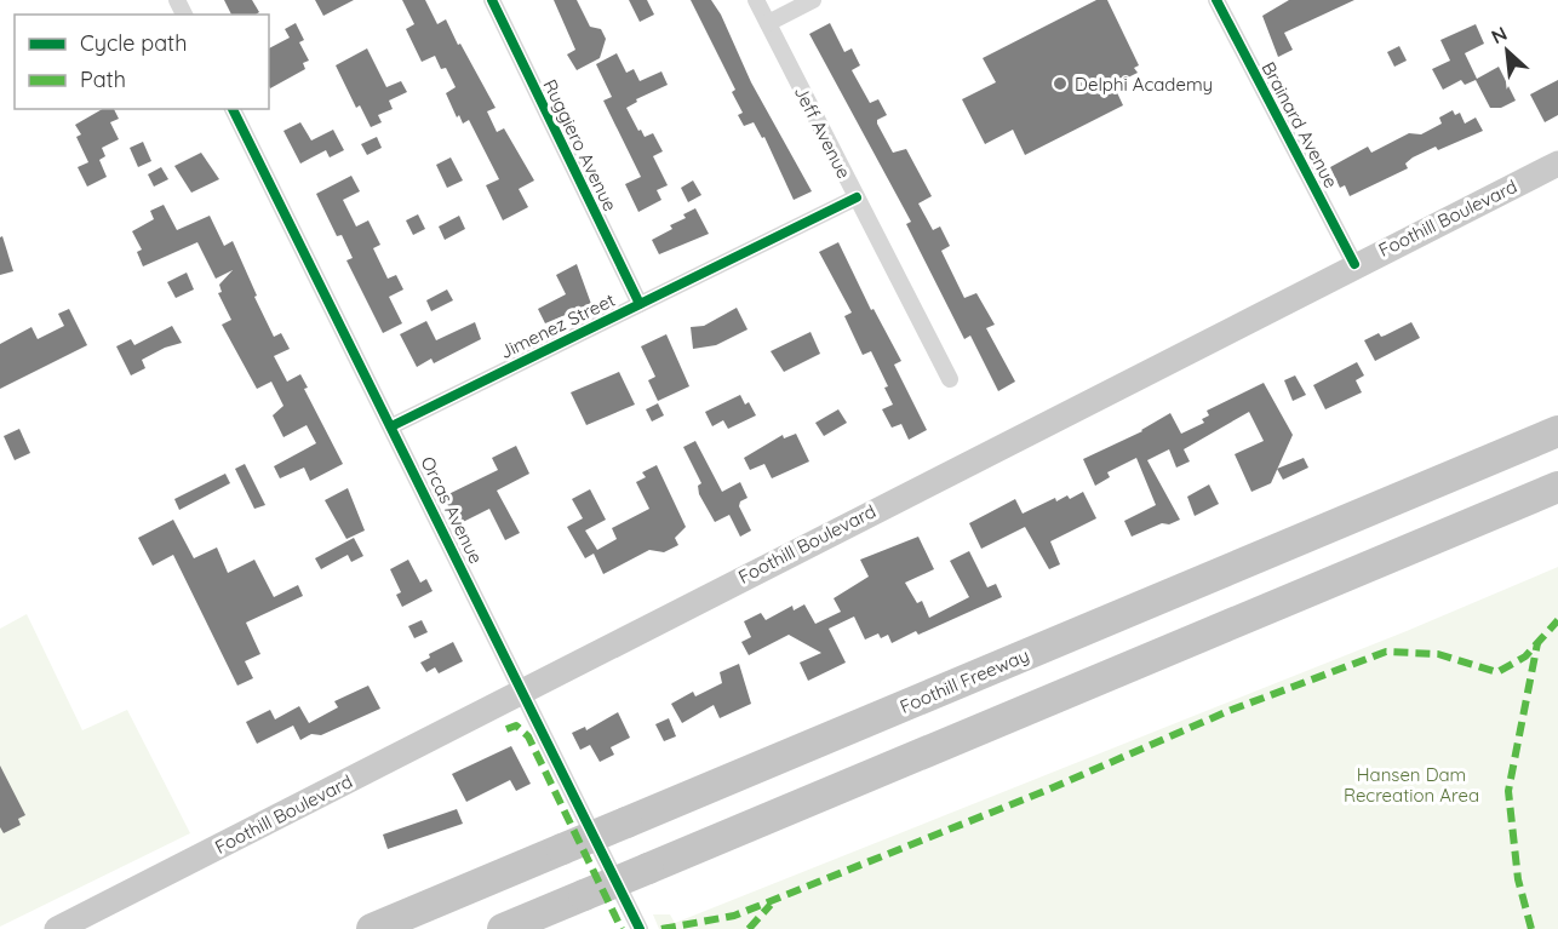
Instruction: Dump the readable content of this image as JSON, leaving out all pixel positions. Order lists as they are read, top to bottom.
{
  "streets": {
    "highway": ["Foothill Freeway"],
    "main road": ["Foothill Boulevard"],
    "street": [
      "Brainard Avenue",
      "Jeff Avenue",
      "Ruggiero Avenue",
      "Jimenez Street",
      "Orcas Avenue"
    ]
  },
  "crossings": [
    ["Brainard Avenue", "Foothill Boulevard"],
    ["Jeff Avenue", "Jimenez Street"],
    ["Ruggiero Avenue", "Jimenez Street"],
    ["Foothill Boulevard", "Orcas Avenue"],
    ["Jimenez Street", "Orcas Avenue"]
  ],
  "parks": ["Hansen Dam Recreation Area"],
  "places": ["Delphi Academy"],
  "legend": ["Cycle path", "Path"],
  "north": "top left"
}
